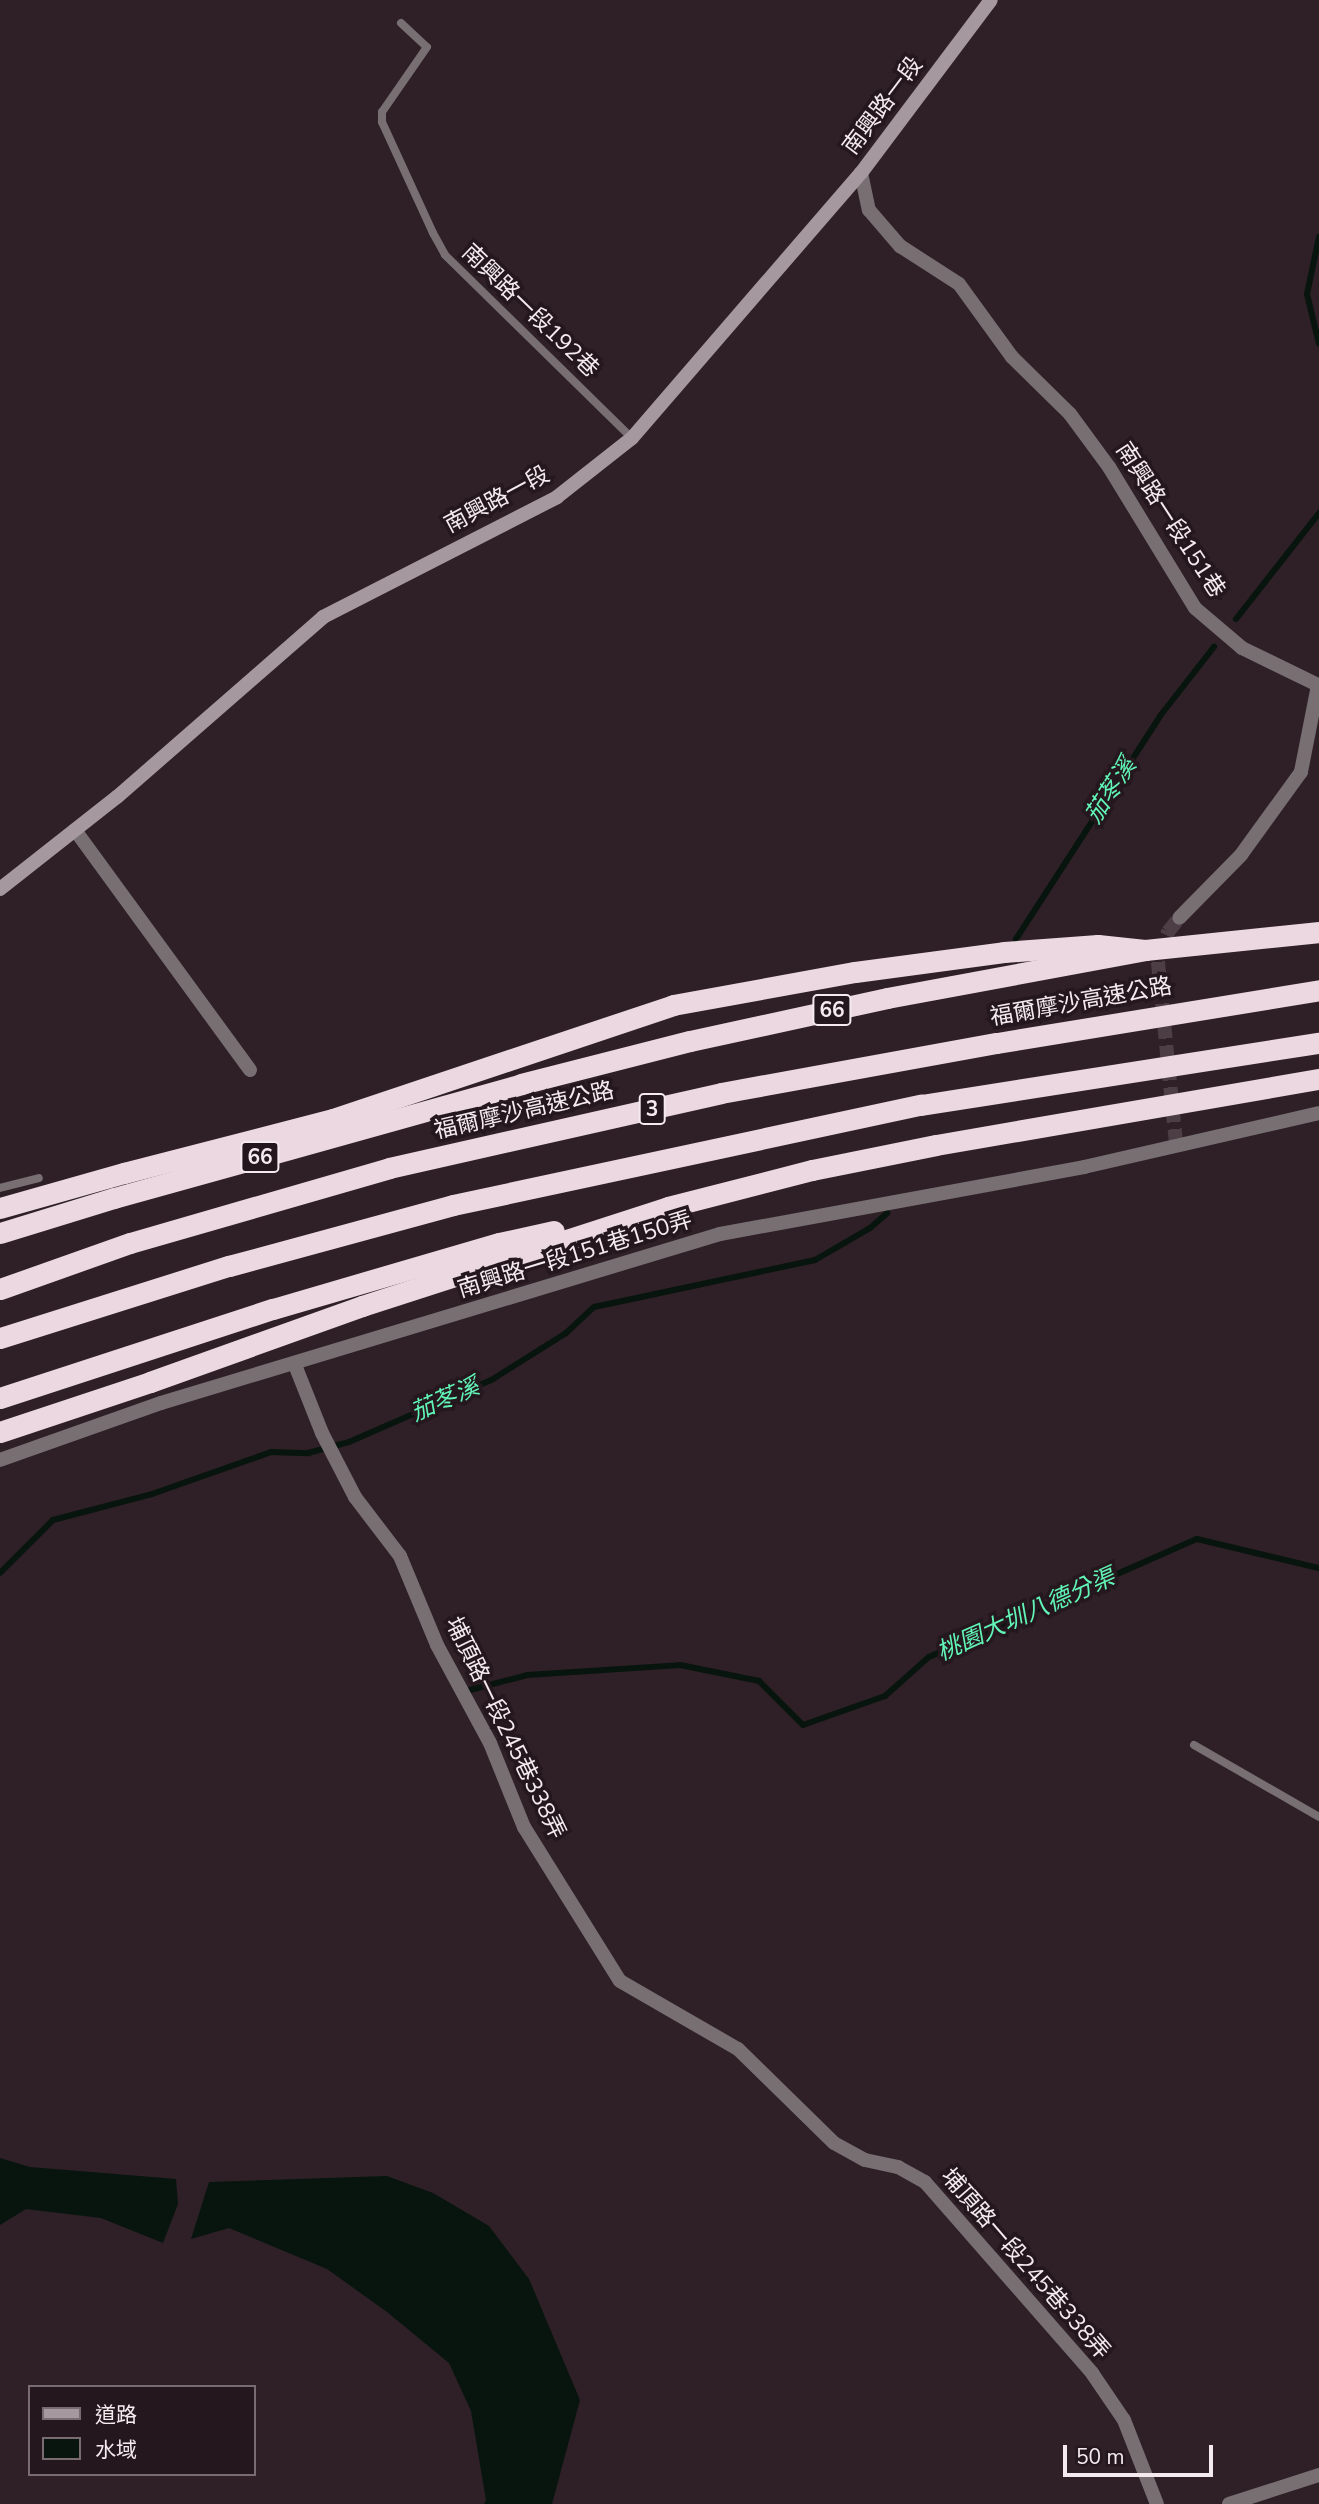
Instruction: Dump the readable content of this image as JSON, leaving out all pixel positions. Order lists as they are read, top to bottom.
{
  "streets": {
    "highway": ["福爾摩沙高速公路", "66", "3"],
    "street": [
      "南興路一段",
      "南興路一段151巷",
      "南興路一段151巷150弄",
      "埔頂路一段245巷338弄"
    ],
    "lane": ["南興路一段192巷"]
  },
  "crossings": [
    ["南興路一段", "南興路一段192巷"],
    ["南興路一段", "南興路一段151巷"],
    ["南興路一段151巷150弄", "埔頂路一段245巷338弄"]
  ],
  "water": ["茄苳溪", "桃園大圳八德分渠"],
  "legend": ["道路", "水域"],
  "scale_bar": "50 m"
}
